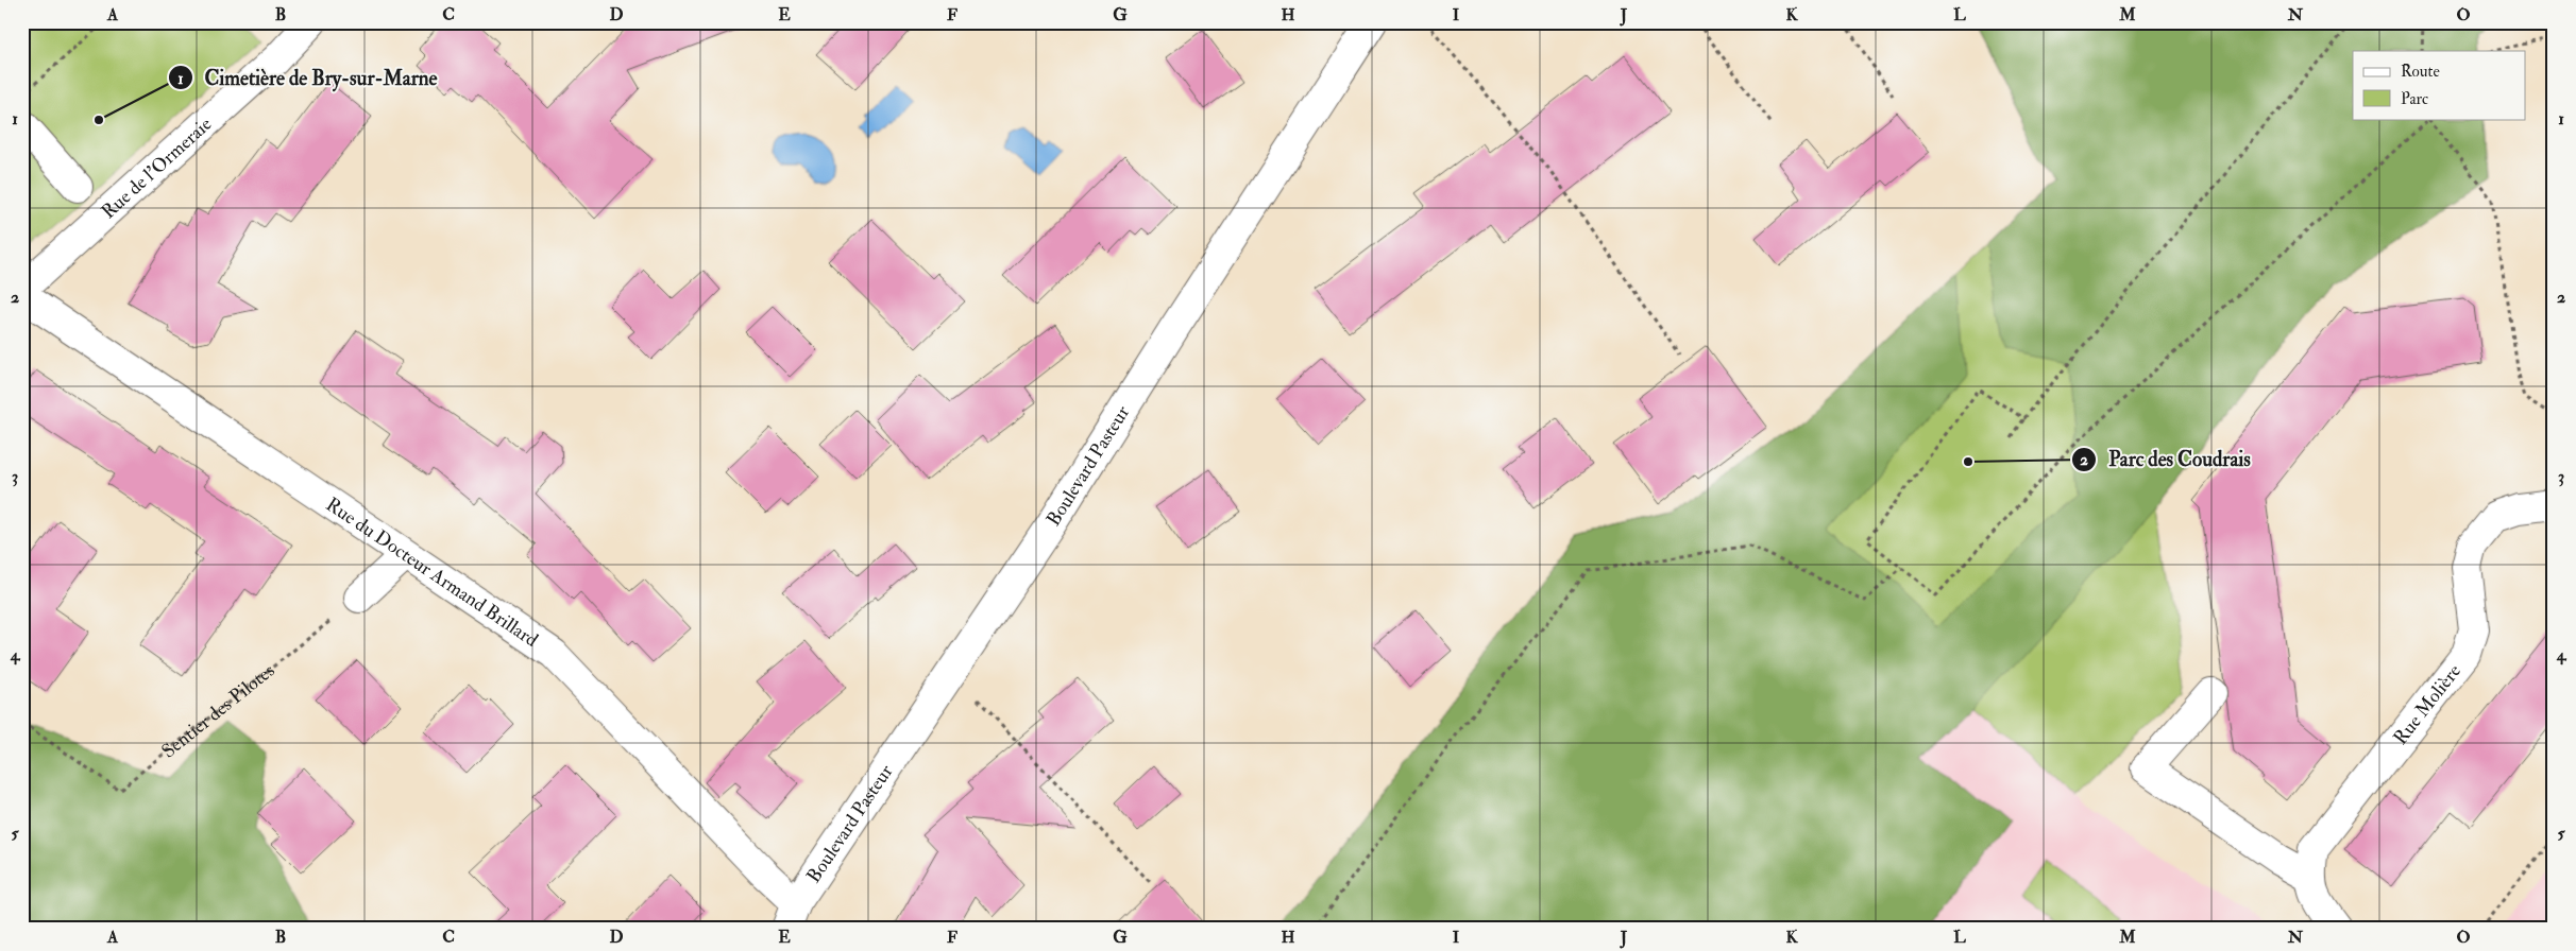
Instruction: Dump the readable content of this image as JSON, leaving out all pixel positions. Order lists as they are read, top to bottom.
{
  "streets": {
    "street": [
      "Rue de l'Ormeraie",
      "Boulevard Pasteur",
      "Rue du Docteur Armand Brillard",
      "Rue Molière"
    ],
    "path": ["Sentier des Pilotes"]
  },
  "crossings": [
    ["Boulevard Pasteur", "Rue du Docteur Armand Brillard"]
  ],
  "places": ["Cimetière de Bry-sur-Marne", "Parc des Coudrais"],
  "legend": ["Route", "Parc"],
  "grid": {
    "columns": [
      "A",
      "B",
      "C",
      "D",
      "E",
      "F",
      "G",
      "H",
      "I",
      "J",
      "K",
      "L",
      "M",
      "N",
      "O"
    ],
    "rows": [
      "1",
      "2",
      "3",
      "4",
      "5"
    ]
  }
}
